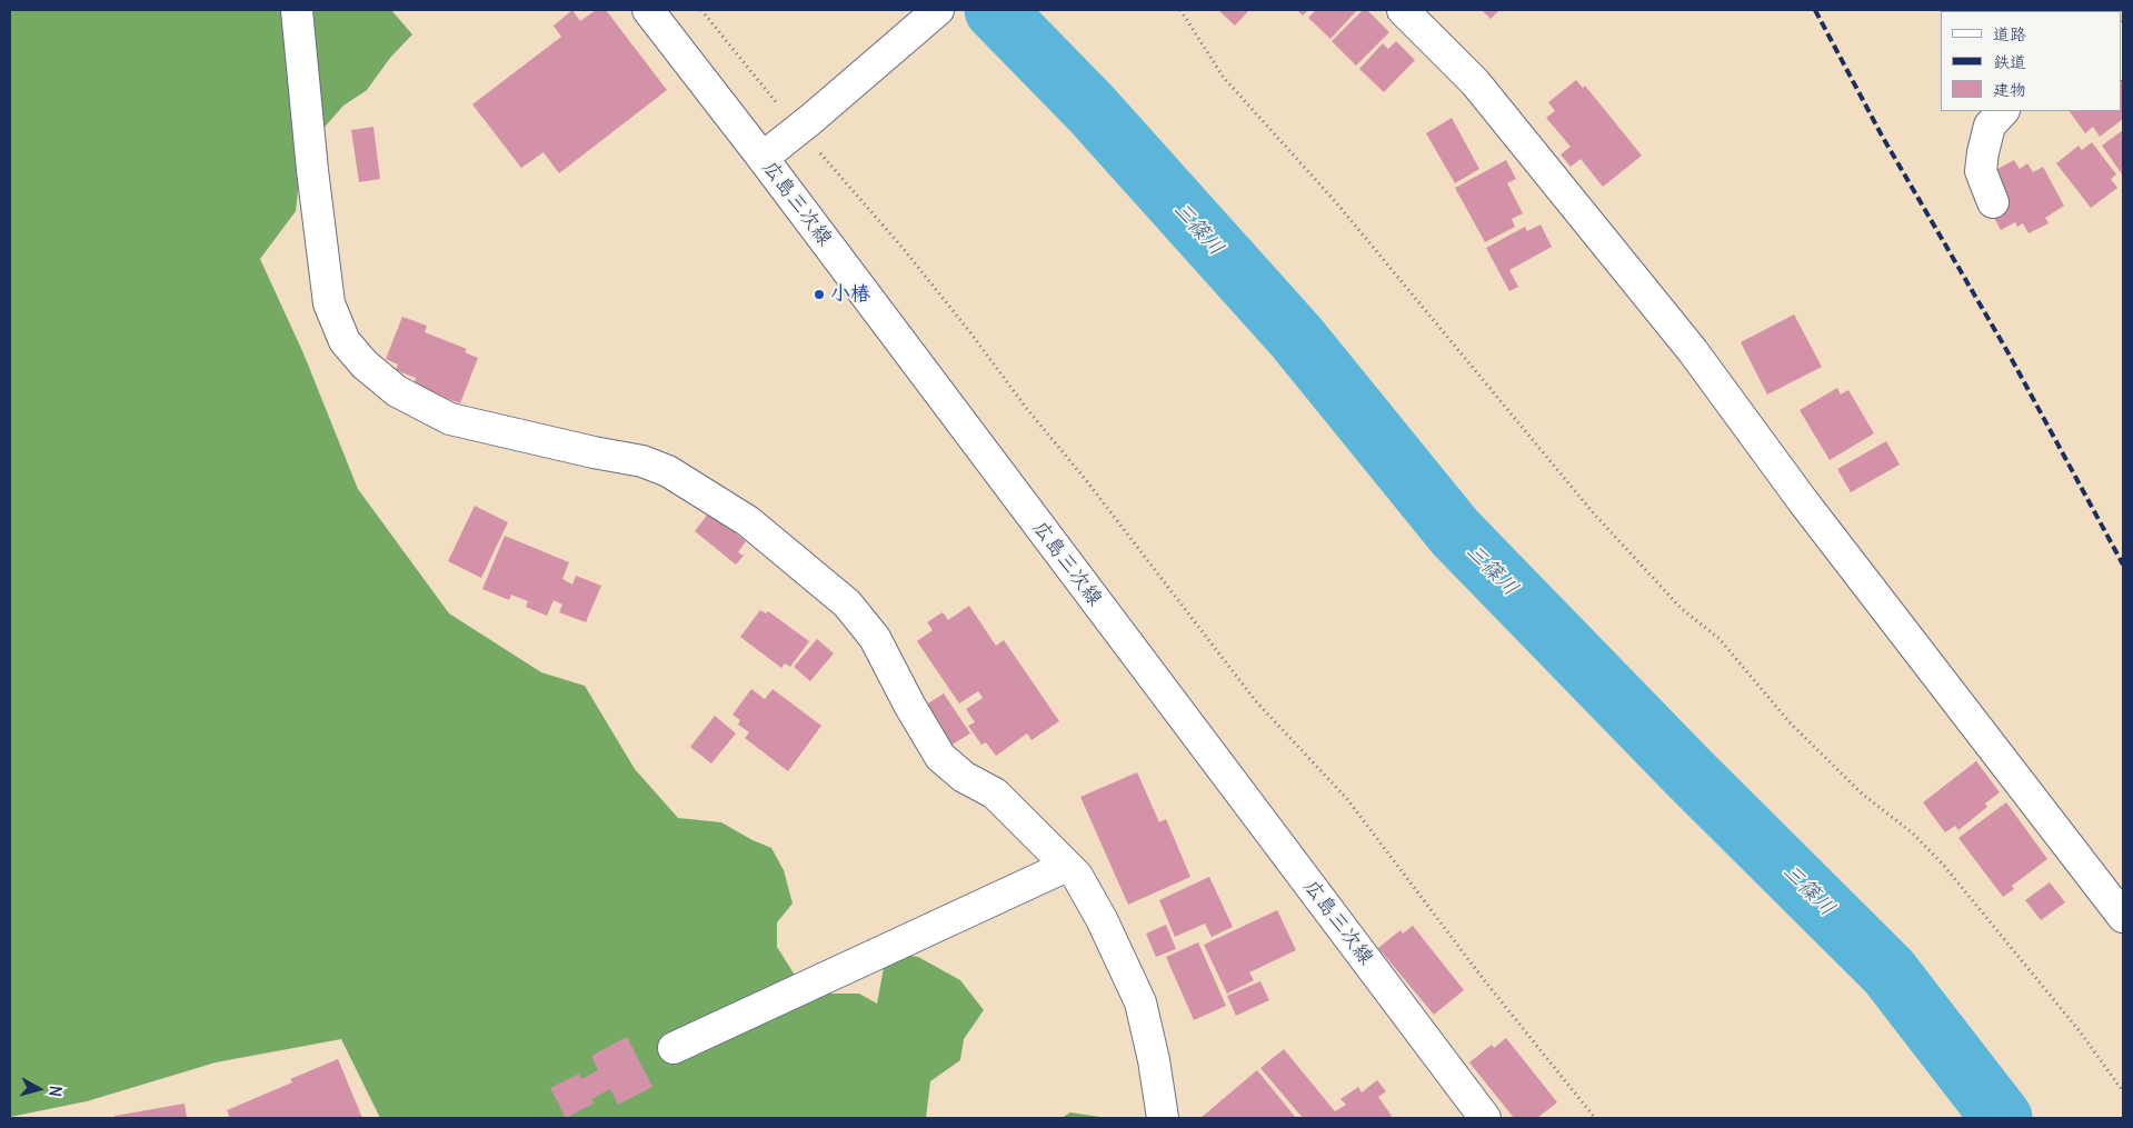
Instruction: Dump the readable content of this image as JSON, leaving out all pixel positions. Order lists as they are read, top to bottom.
{
  "streets": {
    "street": ["広島三次線"]
  },
  "water": ["三篠川"],
  "places": ["小椿"],
  "legend": ["道路", "鉄道", "建物"],
  "north": "right"
}
